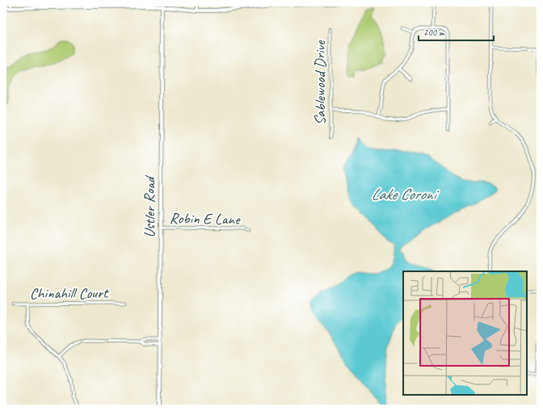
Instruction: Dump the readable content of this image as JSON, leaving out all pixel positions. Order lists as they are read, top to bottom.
{
  "streets": {
    "street": [
      "Sablewood Drive",
      "Ustler Road",
      "Robin E Lane",
      "Chinahill Court"
    ]
  },
  "crossings": [
    ["Ustler Road", "Robin E Lane"]
  ],
  "water": ["Lake Coroni"],
  "scale_bar": "200 m"
}
